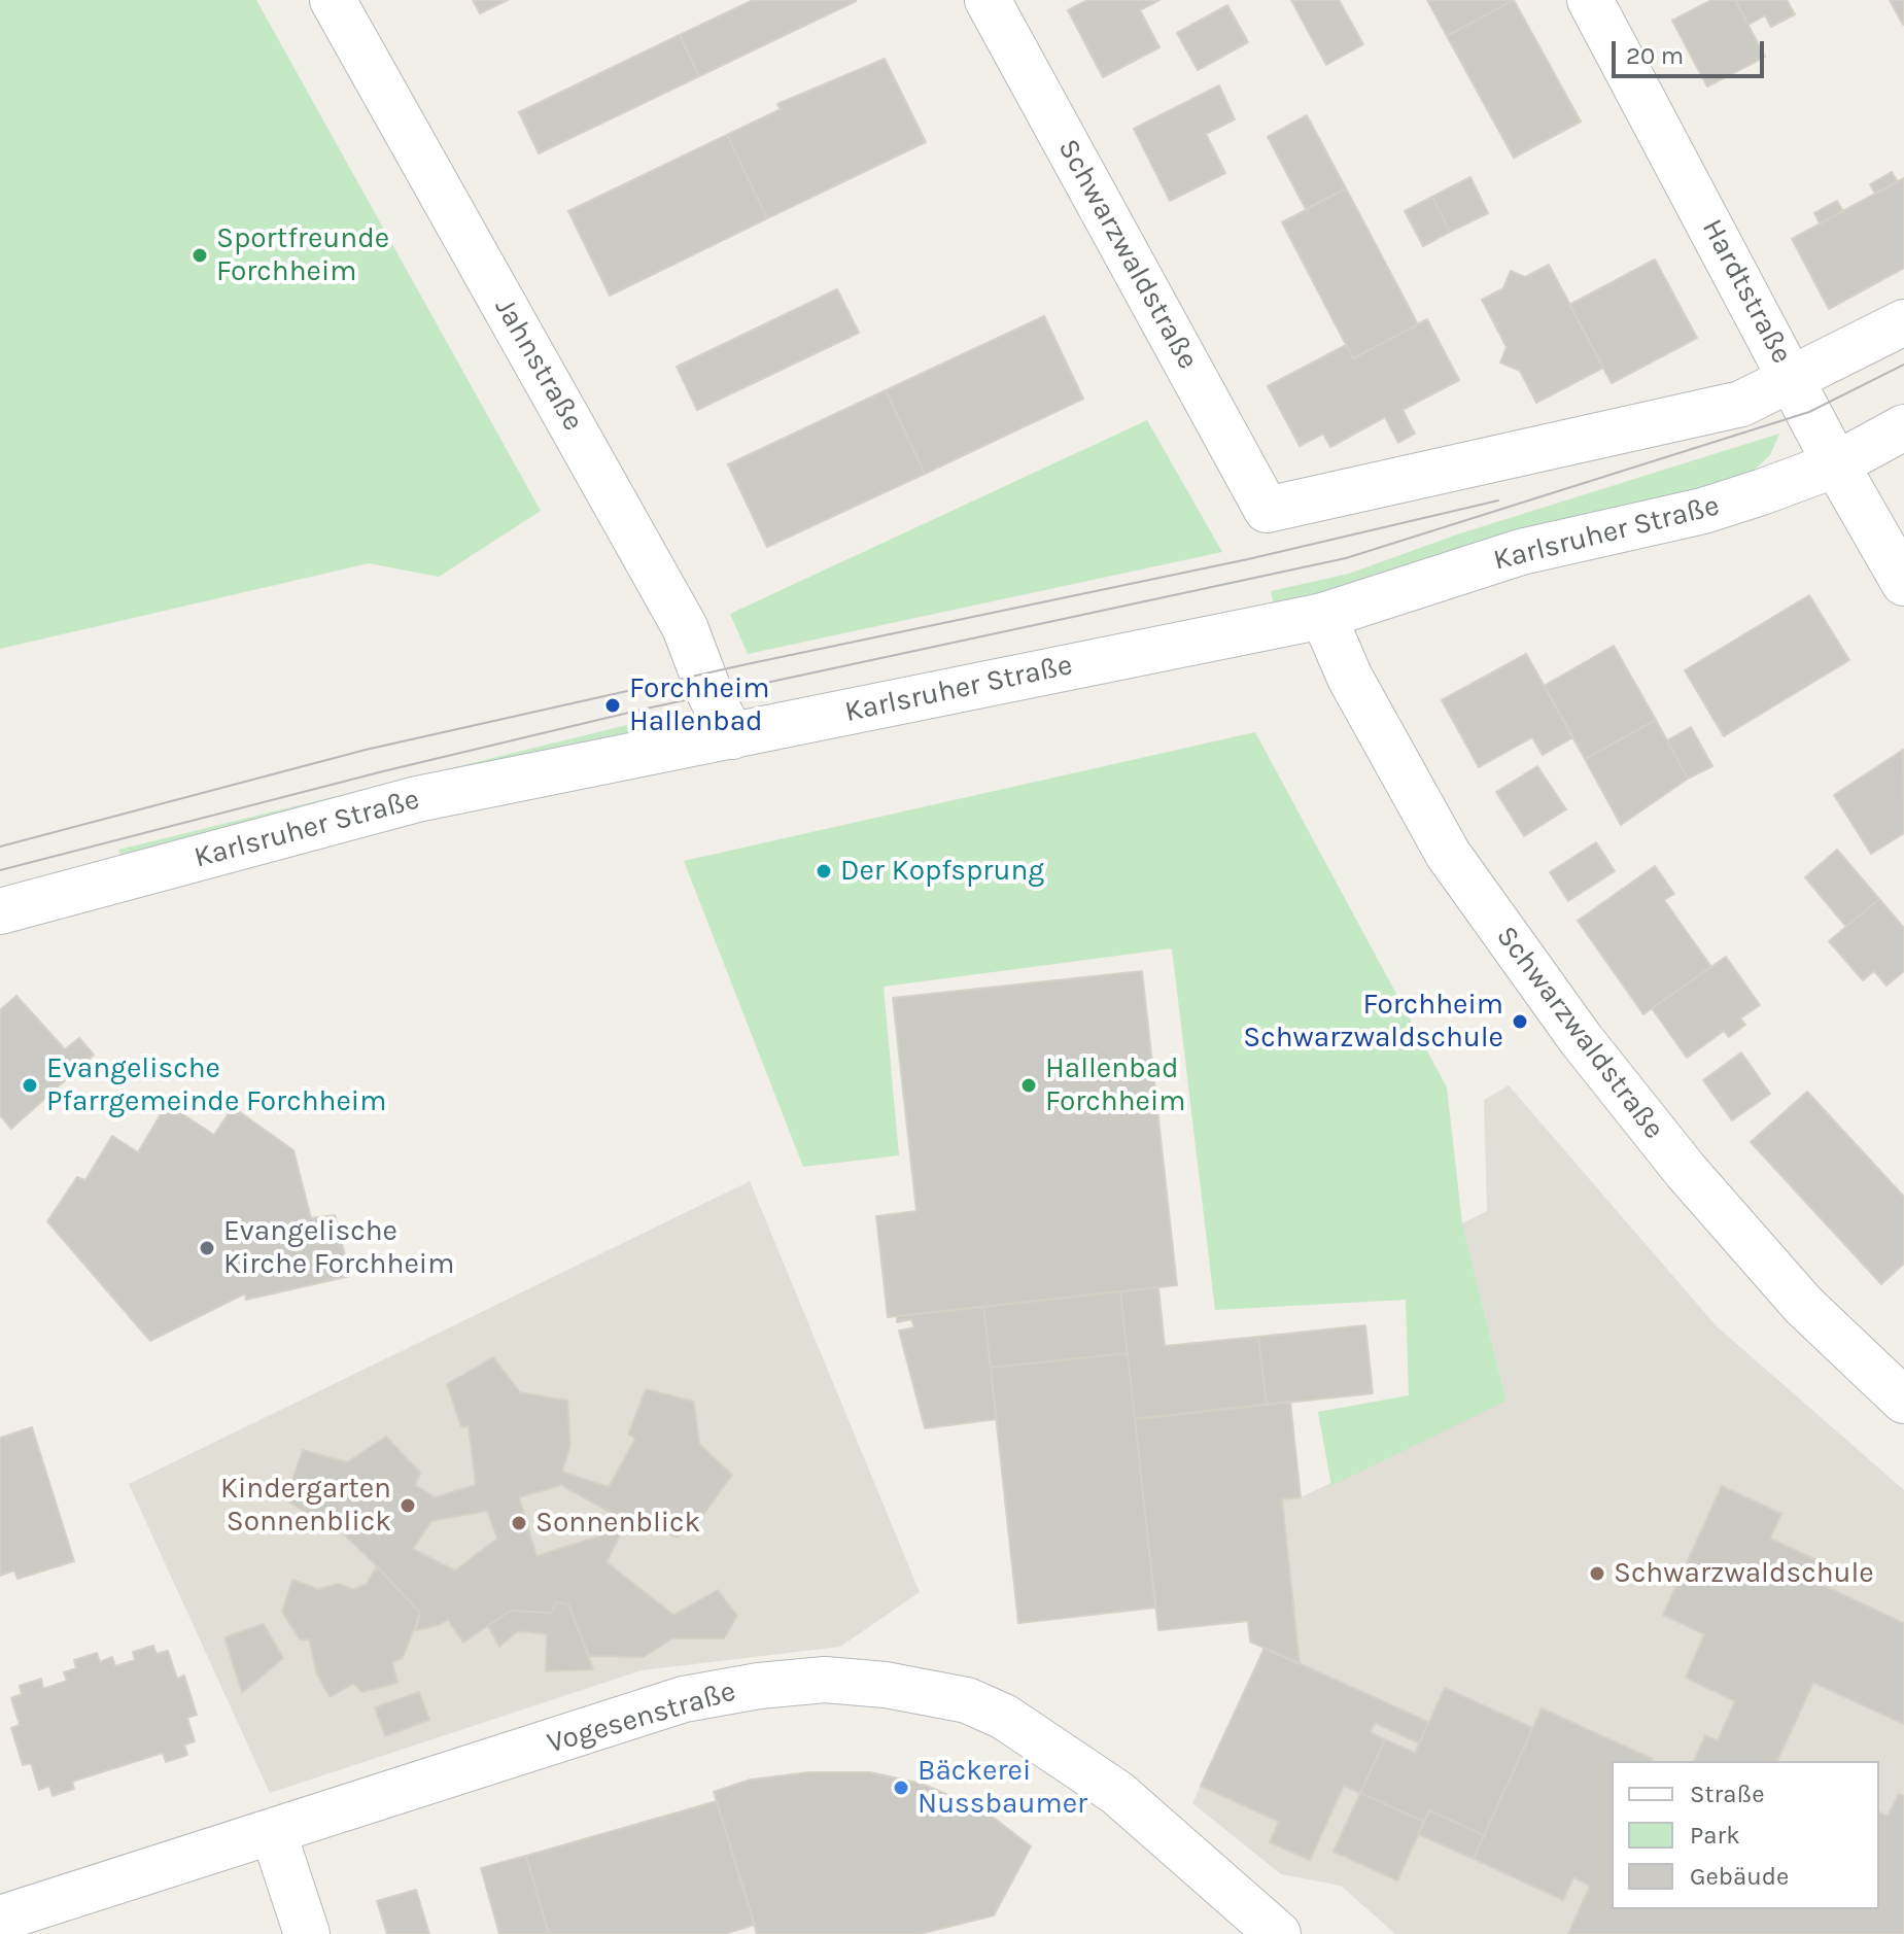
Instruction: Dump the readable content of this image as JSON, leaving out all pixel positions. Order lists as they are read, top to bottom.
{
  "streets": {
    "street": [
      "Schwarzwaldstraße",
      "Hardtstraße",
      "Jahnstraße",
      "Karlsruher Straße",
      "Vogesenstraße"
    ]
  },
  "crossings": [
    ["Schwarzwaldstraße", "Hardtstraße"],
    ["Schwarzwaldstraße", "Karlsruher Straße"],
    ["Hardtstraße", "Karlsruher Straße"],
    ["Jahnstraße", "Karlsruher Straße"]
  ],
  "places": [
    "Sportfreunde Forchheim",
    "Forchheim Hallenbad",
    "Der Kopfsprung",
    "Forchheim Schwarzwaldschule",
    "Evangelische Pfarrgemeinde Forchheim",
    "Hallenbad Forchheim",
    "Evangelische Kirche Forchheim",
    "Kindergarten Sonnenblick",
    "Sonnenblick",
    "Schwarzwaldschule",
    "Bäckerei Nussbaumer"
  ],
  "legend": ["Straße", "Park", "Gebäude"],
  "scale_bar": "20 m"
}
